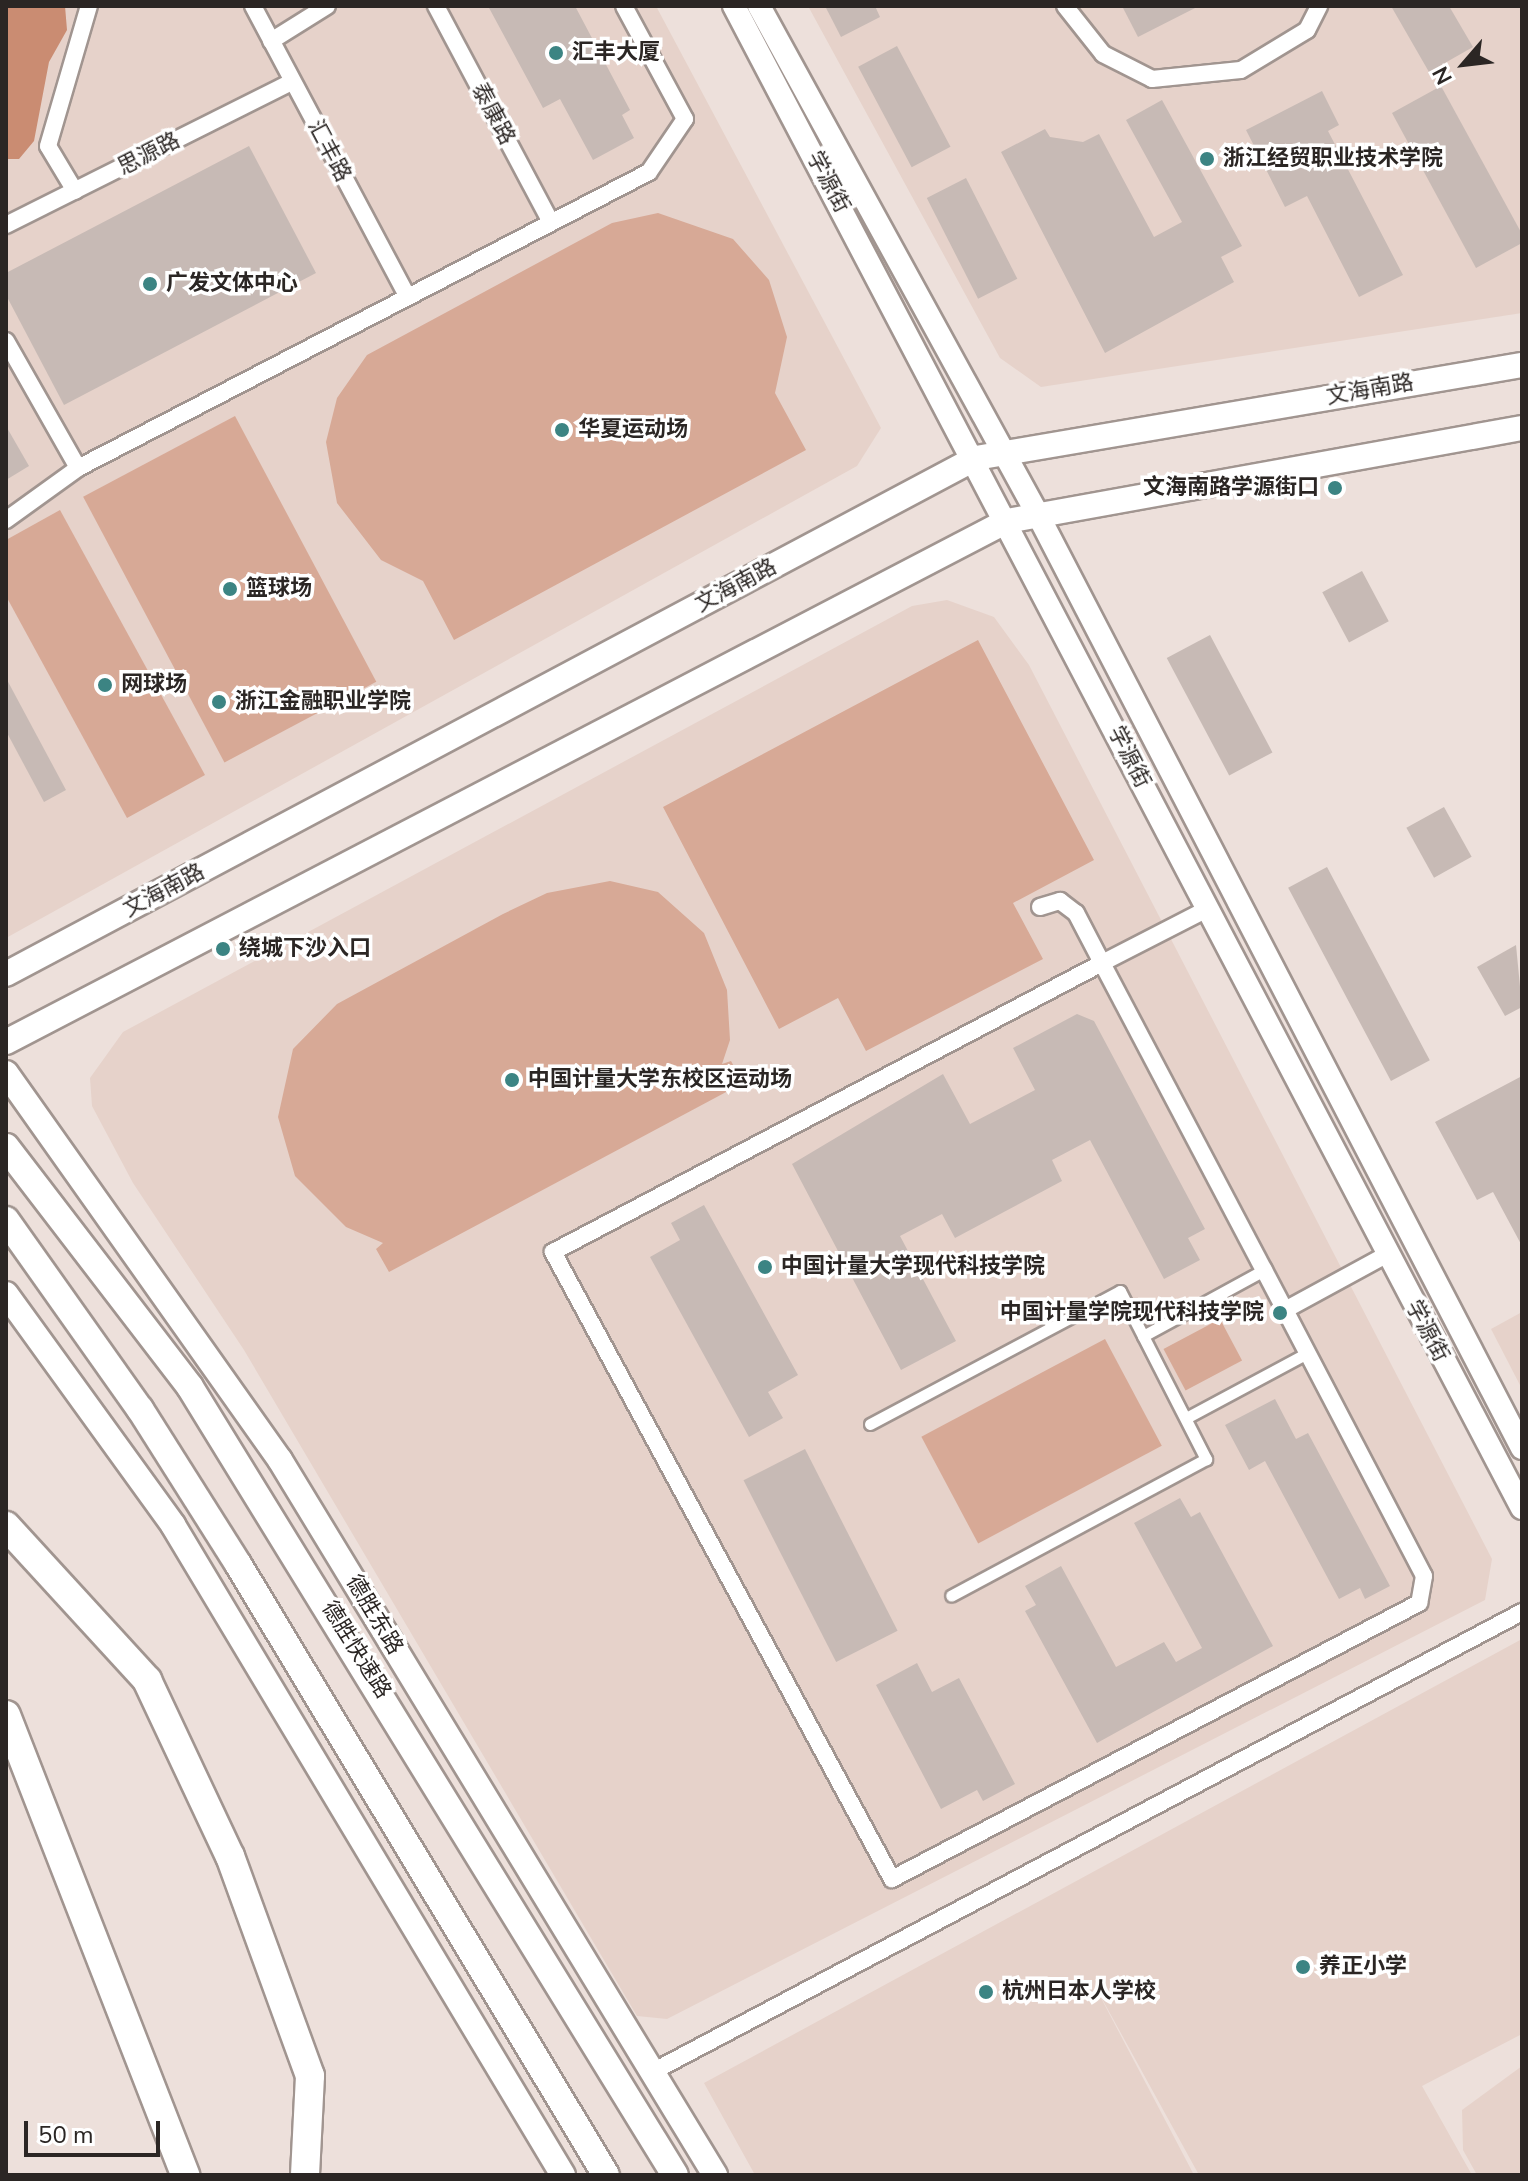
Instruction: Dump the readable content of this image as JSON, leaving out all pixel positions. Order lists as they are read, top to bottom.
{
  "streets": {
    "highway": ["德胜快速路"],
    "main road": ["学源街", "文海南路", "德胜东路"],
    "street": ["泰康路", "汇丰路", "思源路"]
  },
  "crossings": [
    ["汇丰路", "思源路"],
    ["学源街", "文海南路"]
  ],
  "places": [
    "汇丰大厦",
    "浙江经贸职业技术学院",
    "广发文体中心",
    "华夏运动场",
    "文海南路学源街口",
    "篮球场",
    "网球场",
    "浙江金融职业学院",
    "绕城下沙入口",
    "中国计量大学东校区运动场",
    "中国计量大学现代科技学院",
    "中国计量学院现代科技学院",
    "养正小学",
    "杭州日本人学校"
  ],
  "scale_bar": "50 m",
  "north": "bottom left"
}
